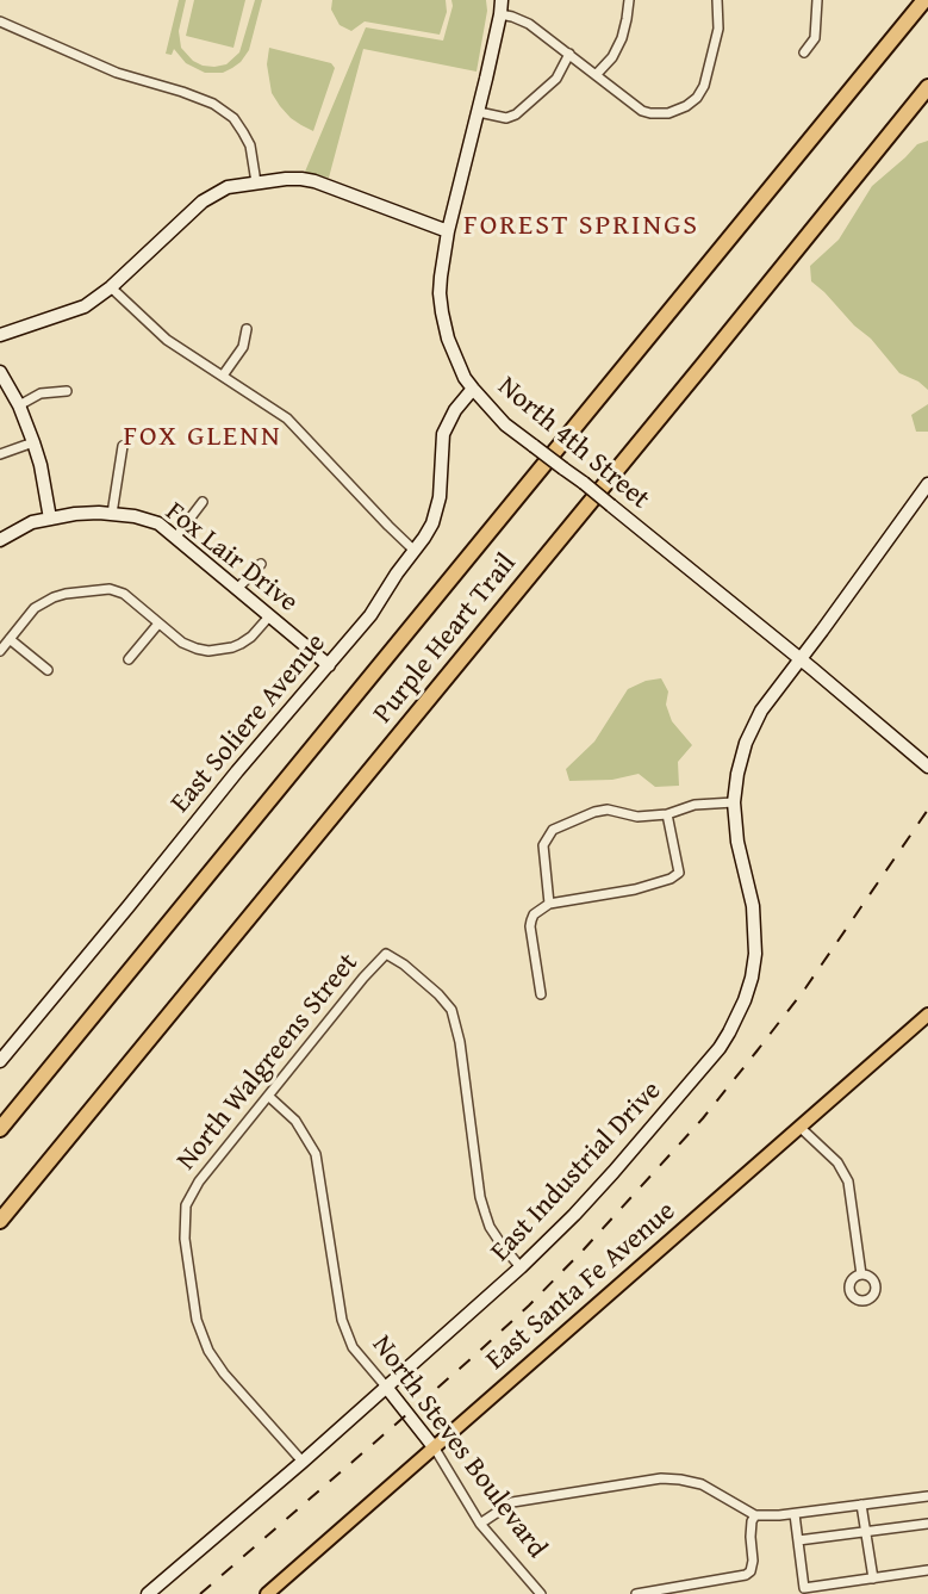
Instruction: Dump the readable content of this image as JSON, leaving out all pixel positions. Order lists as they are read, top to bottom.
{
  "streets": {
    "highway": ["Purple Heart Trail"],
    "main road": ["East Santa Fe Avenue"],
    "street": [
      "North 4th Street",
      "Fox Lair Drive",
      "East Soliere Avenue",
      "North Walgreens Street",
      "East Industrial Drive",
      "North Steves Boulevard"
    ]
  },
  "crossings": [
    ["North 4th Street", "East Soliere Avenue"],
    ["North 4th Street", "East Industrial Drive"],
    ["Fox Lair Drive", "East Soliere Avenue"],
    ["North Walgreens Street", "East Industrial Drive"],
    ["North Walgreens Street", "North Steves Boulevard"],
    ["East Industrial Drive", "North Steves Boulevard"],
    ["East Santa Fe Avenue", "North Steves Boulevard"]
  ],
  "districts": ["FOREST SPRINGS", "FOX GLENN"]
}
